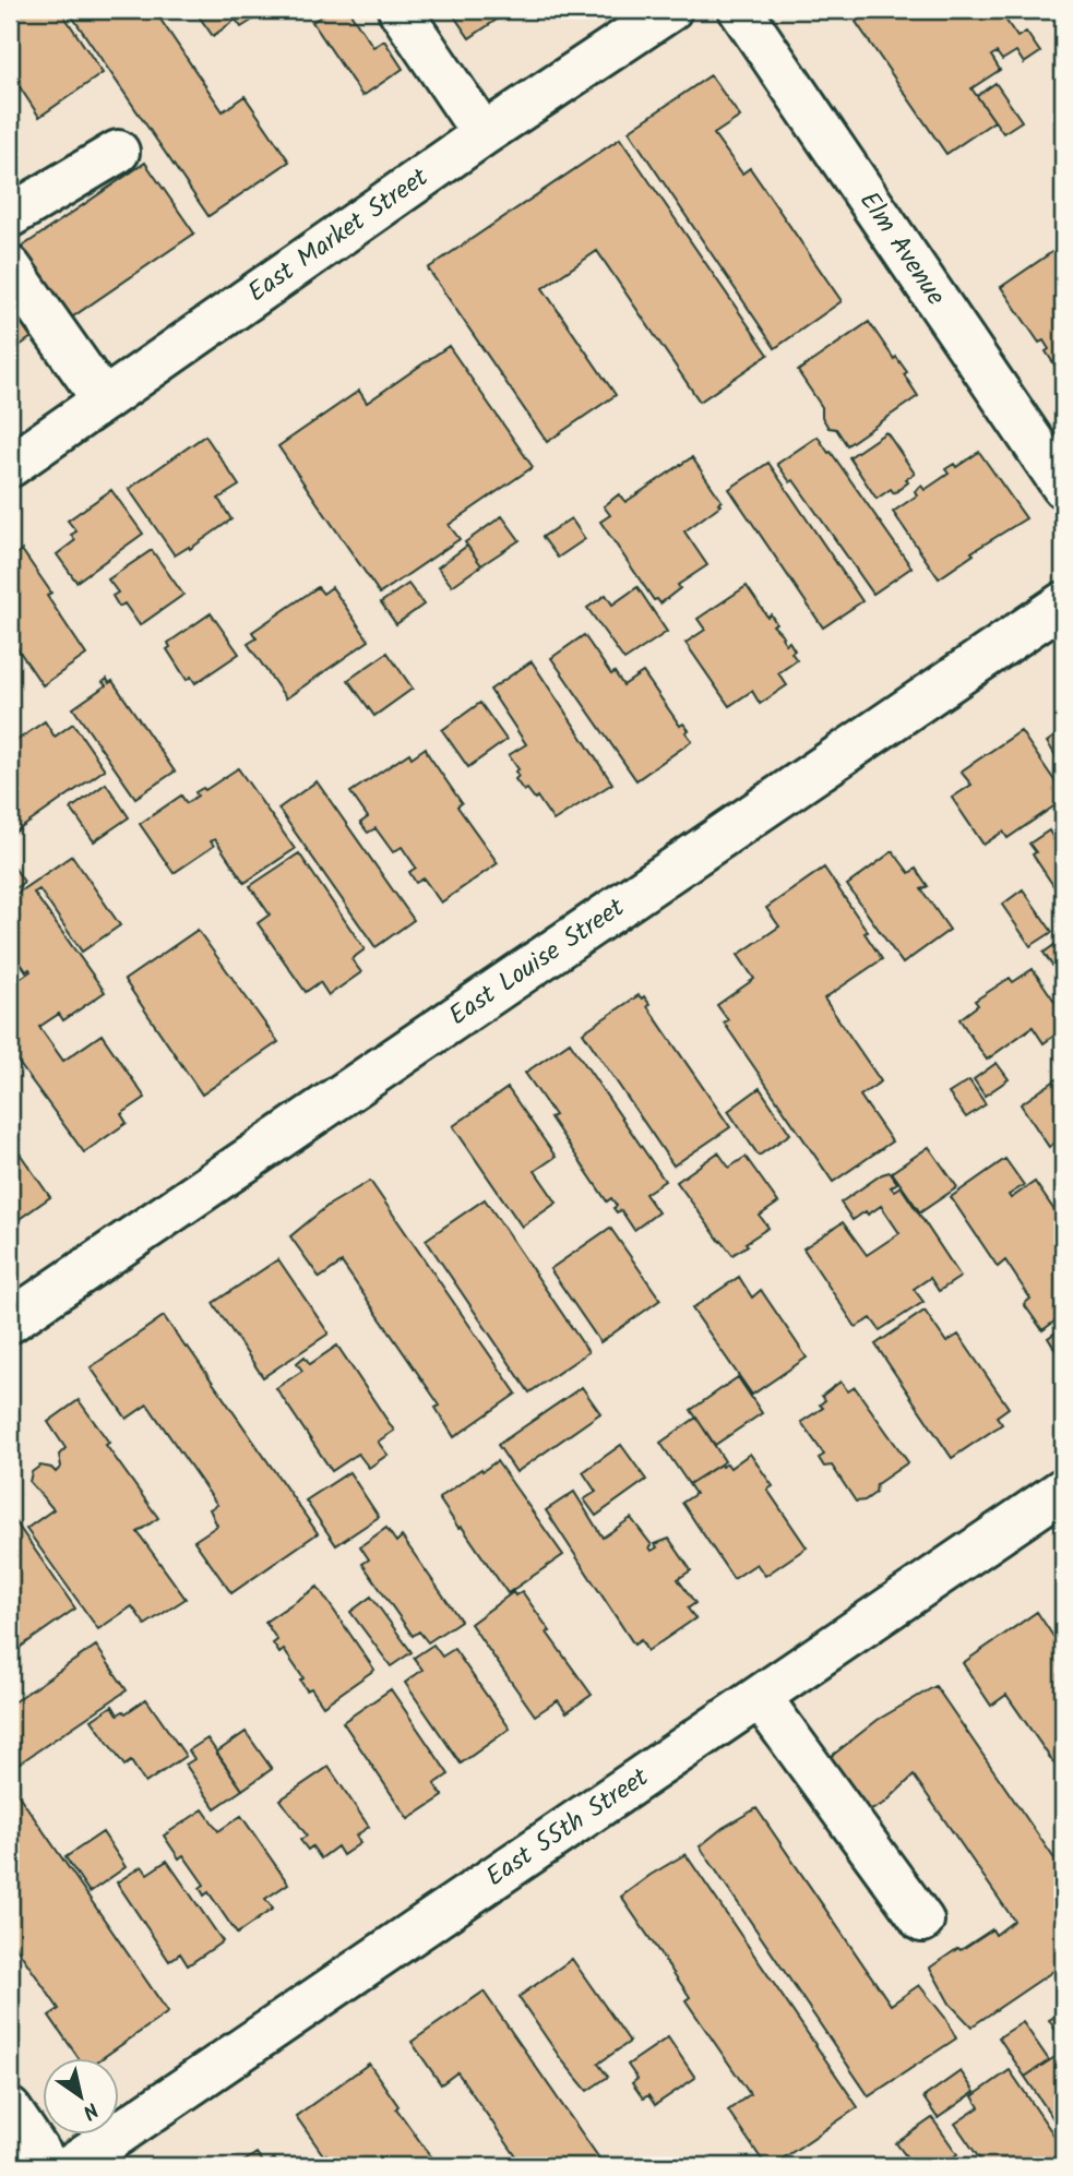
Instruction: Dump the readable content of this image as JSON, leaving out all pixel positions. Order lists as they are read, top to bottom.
{
  "streets": {
    "street": [
      "East Market Street",
      "Elm Avenue",
      "East Louise Street",
      "East 55th Street"
    ]
  },
  "north": "bottom right"
}
